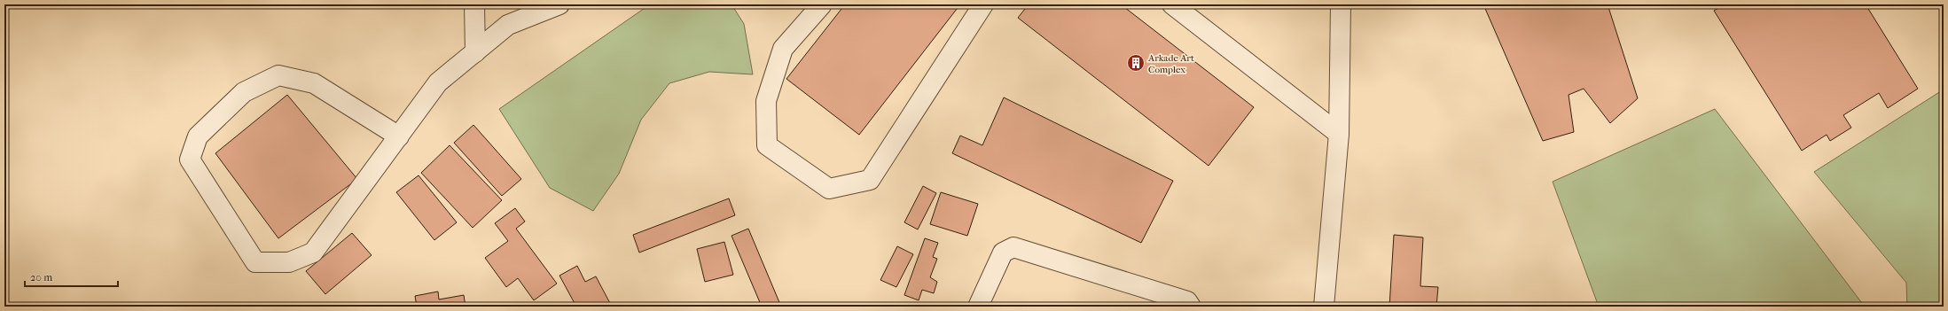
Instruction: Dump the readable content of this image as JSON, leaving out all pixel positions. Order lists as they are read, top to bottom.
{
  "places": {
    "building": ["Arkade Art Complex"]
  },
  "scale_bar": "20 m"
}
